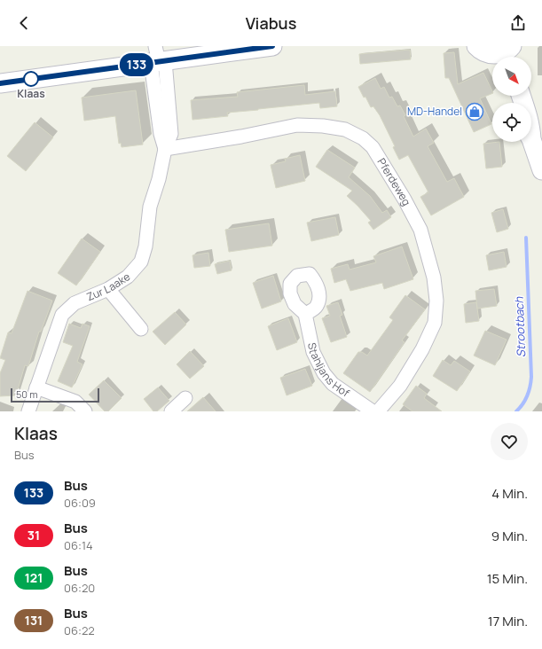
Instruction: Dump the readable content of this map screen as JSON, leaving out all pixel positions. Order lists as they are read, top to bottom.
{
  "streets": {
    "street": ["Pferdeweg", "Zur Laake", "Stahljans Hof"]
  },
  "crossings": [
    ["Pferdeweg", "Zur Laake"]
  ],
  "water": ["Strootbach"],
  "places": {
    "other": ["Klaas"],
    "shop": ["MD-Handel"]
  },
  "lines": ["bus line 133"],
  "scale_bar": "50 m",
  "north": "bottom right",
  "page": {
    "header": "Viabus",
    "on_map": "133",
    "scale": "50 m",
    "heading": ["Klaas", "Bus"],
    "list": [
      {
        "mark": "133",
        "name": "Bus",
        "note": "06:09",
        "value": "4 Min."
      },
      {
        "mark": "31",
        "name": "Bus",
        "note": "06:14",
        "value": "9 Min."
      },
      {
        "mark": "121",
        "name": "Bus",
        "note": "06:20",
        "value": "15 Min."
      },
      {
        "mark": "131",
        "name": "Bus",
        "note": "06:22",
        "value": "17 Min."
      }
    ]
  }
}
